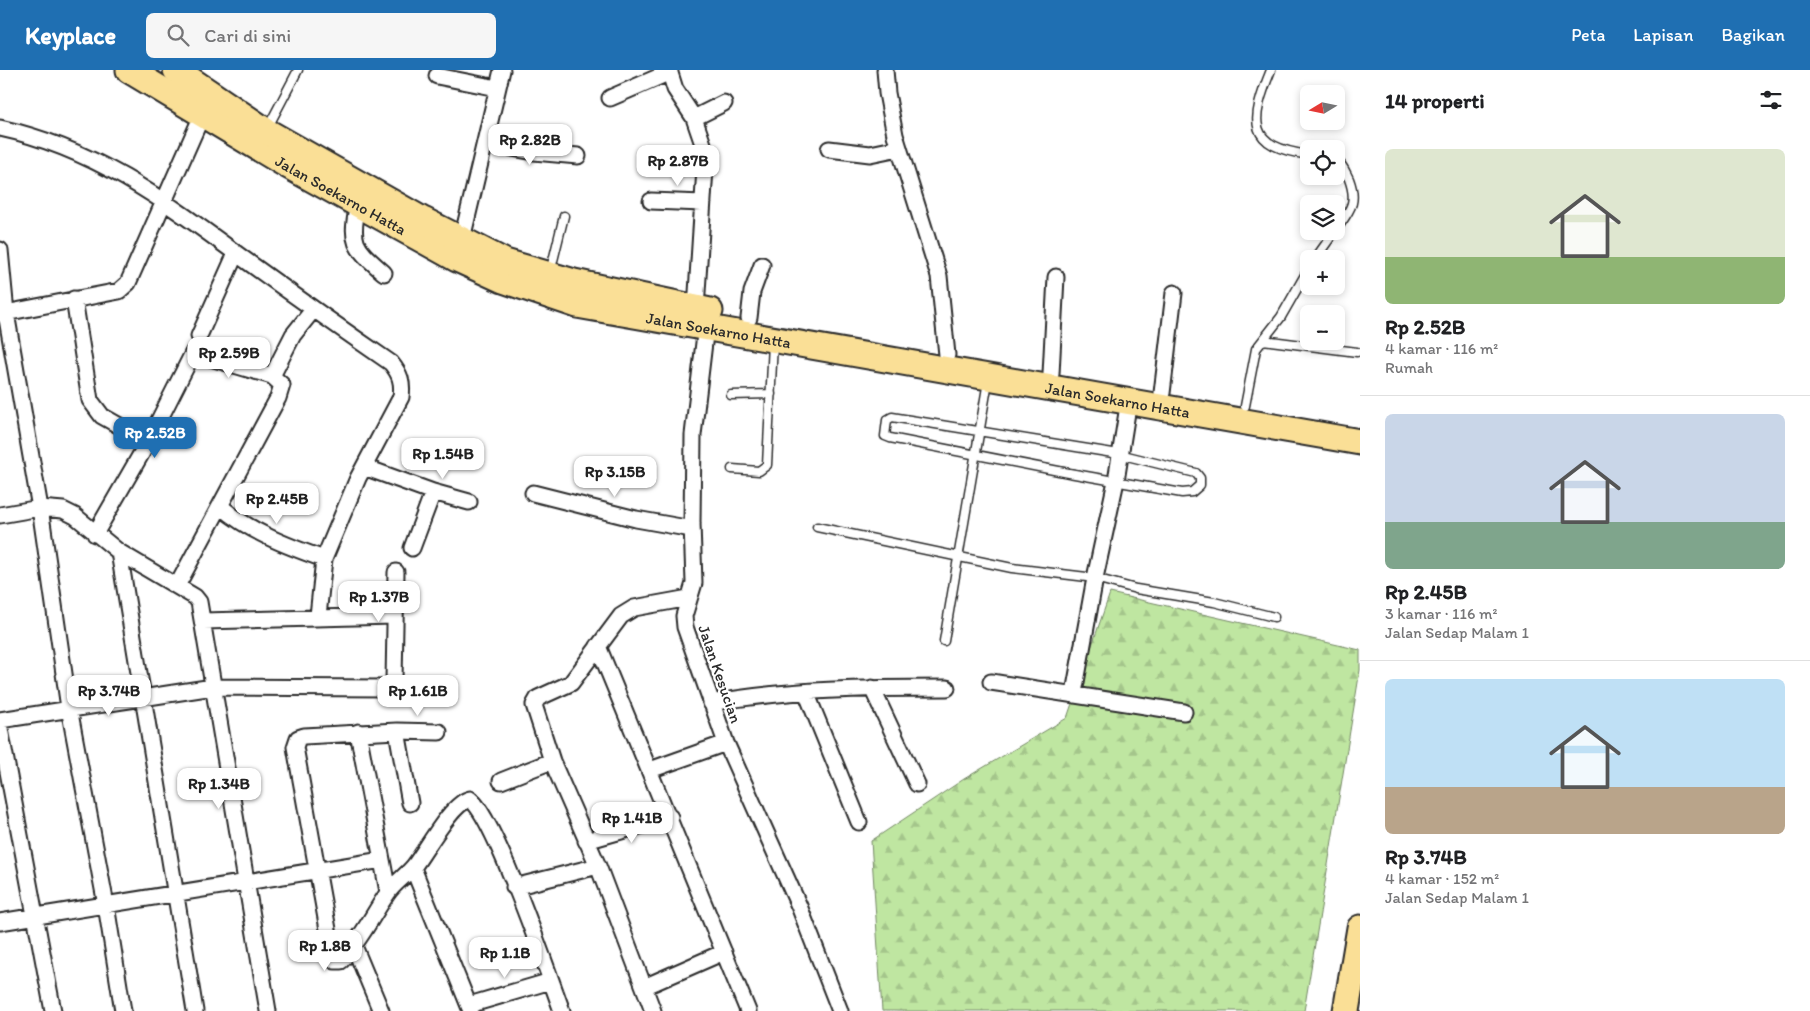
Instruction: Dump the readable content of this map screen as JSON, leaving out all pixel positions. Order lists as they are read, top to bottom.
{
  "streets": {
    "highway": ["Jalan Soekarno Hatta"],
    "street": ["Jalan Kesucian"]
  },
  "crossings": [
    ["Jalan Soekarno Hatta", "Jalan Kesucian"]
  ],
  "north": "left",
  "page": {
    "header": "Keyplace",
    "search": "Cari di sini",
    "nav": ["Peta", "Lapisan", "Bagikan"],
    "heading": "14 properti",
    "map_buttons": ["+", "−"],
    "price": [
      "Rp 2.82B",
      "Rp 2.87B",
      "Rp 2.59B",
      "Rp 2.52B",
      "Rp 1.54B",
      "Rp 3.15B",
      "Rp 2.45B",
      "Rp 1.37B",
      "Rp 3.74B",
      "Rp 1.61B",
      "Rp 1.34B",
      "Rp 1.41B",
      "Rp 1.8B",
      "Rp 1.1B"
    ],
    "list": [
      {
        "name": "Rp 2.52B",
        "note": "4 kamar · 116 m² · Rumah"
      },
      {
        "name": "Rp 2.45B",
        "note": "3 kamar · 116 m² · Jalan Sedap Malam 1"
      },
      {
        "name": "Rp 3.74B",
        "note": "4 kamar · 152 m² · Jalan Sedap Malam 1"
      }
    ]
  }
}
